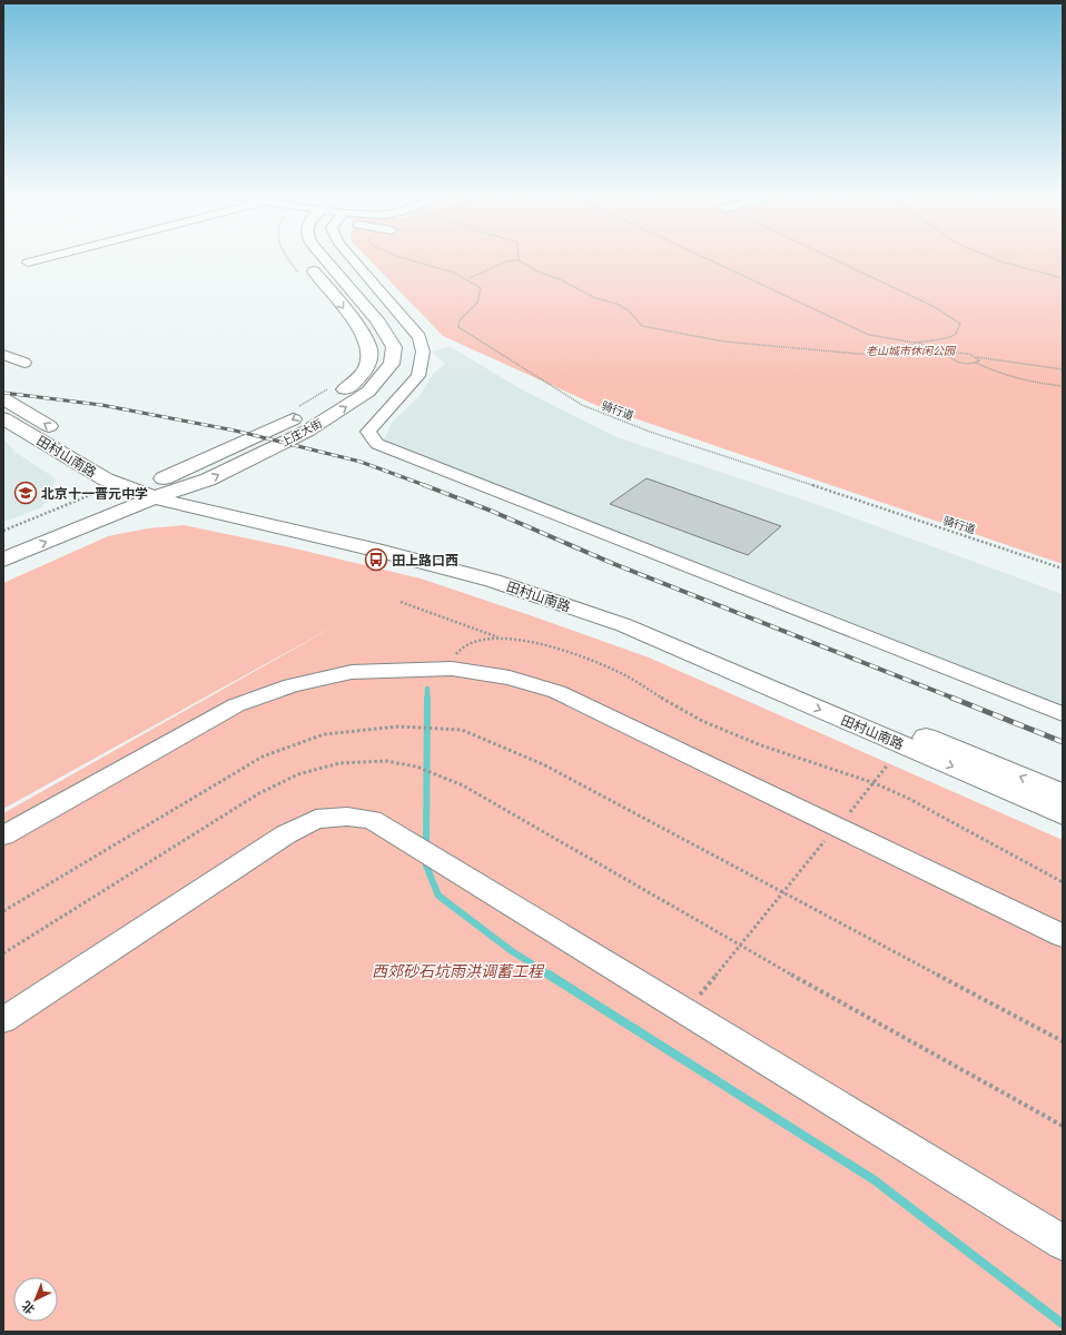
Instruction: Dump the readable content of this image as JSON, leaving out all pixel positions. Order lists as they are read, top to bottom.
{
  "streets": {
    "main road": ["上庄大街", "田村山南路"],
    "path": ["骑行道"]
  },
  "crossings": [
    ["上庄大街", "田村山南路"]
  ],
  "parks": ["老山城市休闲公园", "西郊砂石坑雨洪调蓄工程"],
  "places": {
    "school or university": ["北京十一晋元中学"],
    "bus stop": ["田上路口西"]
  },
  "north": "bottom left"
}
